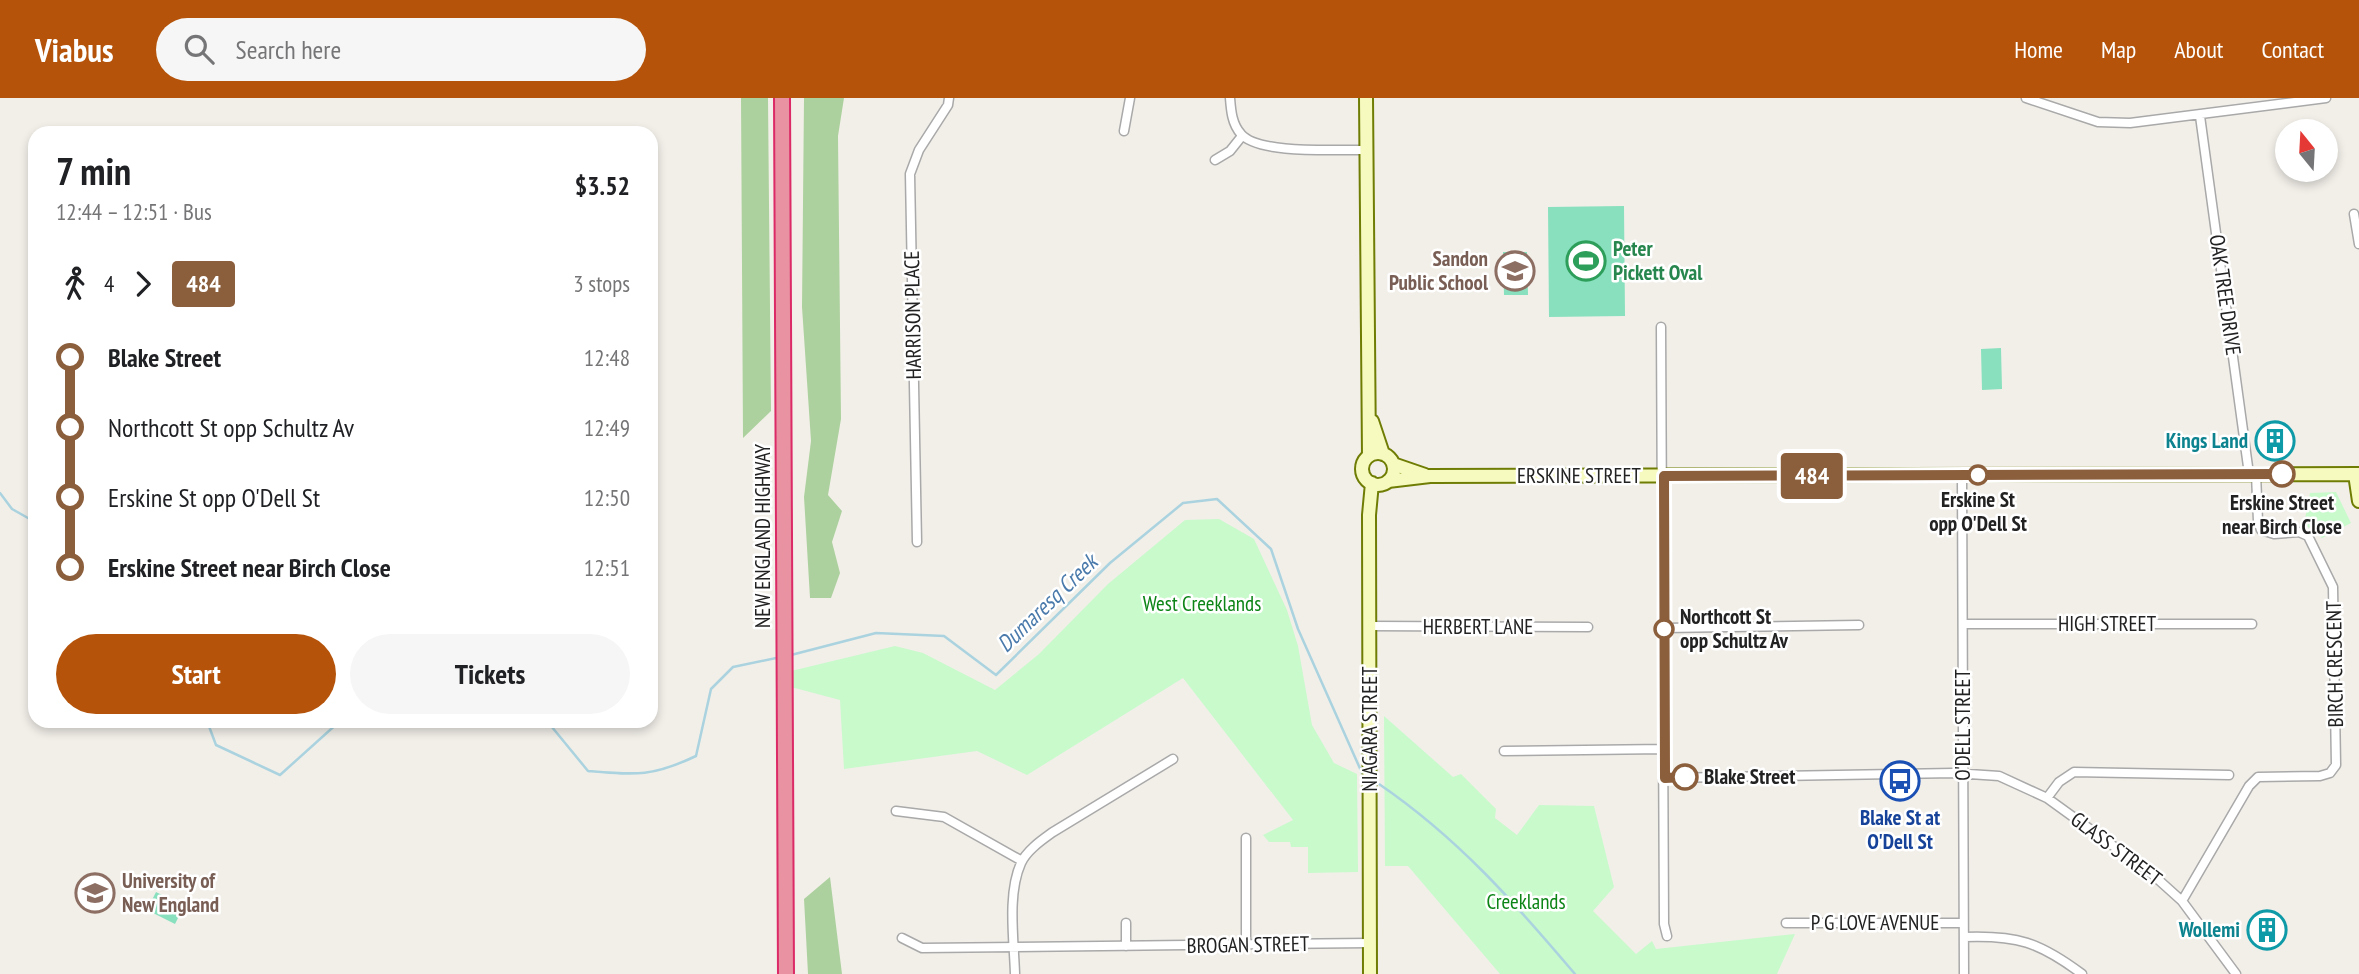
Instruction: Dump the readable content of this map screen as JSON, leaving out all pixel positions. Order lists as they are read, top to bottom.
{
  "streets": {
    "highway": ["NEW ENGLAND HIGHWAY"],
    "street": [
      "OAK TREE DRIVE",
      "HARRISON PLACE",
      "ERSKINE STREET",
      "HIGH STREET",
      "HERBERT LANE",
      "BIRCH CRESCENT",
      "O'DELL STREET",
      "NIAGARA STREET",
      "GLASS STREET",
      "P G LOVE AVENUE",
      "BROGAN STREET"
    ]
  },
  "crossings": [
    ["OAK TREE DRIVE", "ERSKINE STREET"],
    ["OAK TREE DRIVE", "BIRCH CRESCENT"],
    ["ERSKINE STREET", "BIRCH CRESCENT"],
    ["ERSKINE STREET", "O'DELL STREET"],
    ["ERSKINE STREET", "NIAGARA STREET"],
    ["HIGH STREET", "O'DELL STREET"],
    ["HERBERT LANE", "NIAGARA STREET"],
    ["BIRCH CRESCENT", "GLASS STREET"],
    ["O'DELL STREET", "GLASS STREET"],
    ["O'DELL STREET", "P G LOVE AVENUE"],
    ["NIAGARA STREET", "BROGAN STREET"]
  ],
  "water": ["Dumaresq Creek"],
  "parks": ["West Creeklands", "Creeklands"],
  "places": {
    "sports": ["Peter Pickett Oval"],
    "school or university": ["Sandon Public School", "University of New England"],
    "building": ["Kings Land", "Wollemi"],
    "other": [
      "Erskine Street near Birch Close",
      "Erskine St opp O'Dell St",
      "Northcott St opp Schultz Av",
      "Blake Street"
    ],
    "bus stop": ["Blake St at O'Dell St"]
  },
  "lines": ["bus line 484"],
  "north": "top",
  "page": {
    "header": "Viabus",
    "search": "Search here",
    "nav": [
      "Home",
      "Map",
      "About",
      "Contact"
    ],
    "on_map": "484",
    "heading": ["7 min", "12:44 – 12:51 · Bus", "$3.52"],
    "legs": ["4", "484", "3 stops"],
    "list": [
      {
        "name": "Blake Street",
        "value": "12:48"
      },
      {
        "name": "Northcott St opp Schultz Av",
        "value": "12:49"
      },
      {
        "name": "Erskine St opp O'Dell St",
        "value": "12:50"
      },
      {
        "name": "Erskine Street near Birch Close",
        "value": "12:51"
      }
    ],
    "buttons": ["Start", "Tickets"]
  }
}
